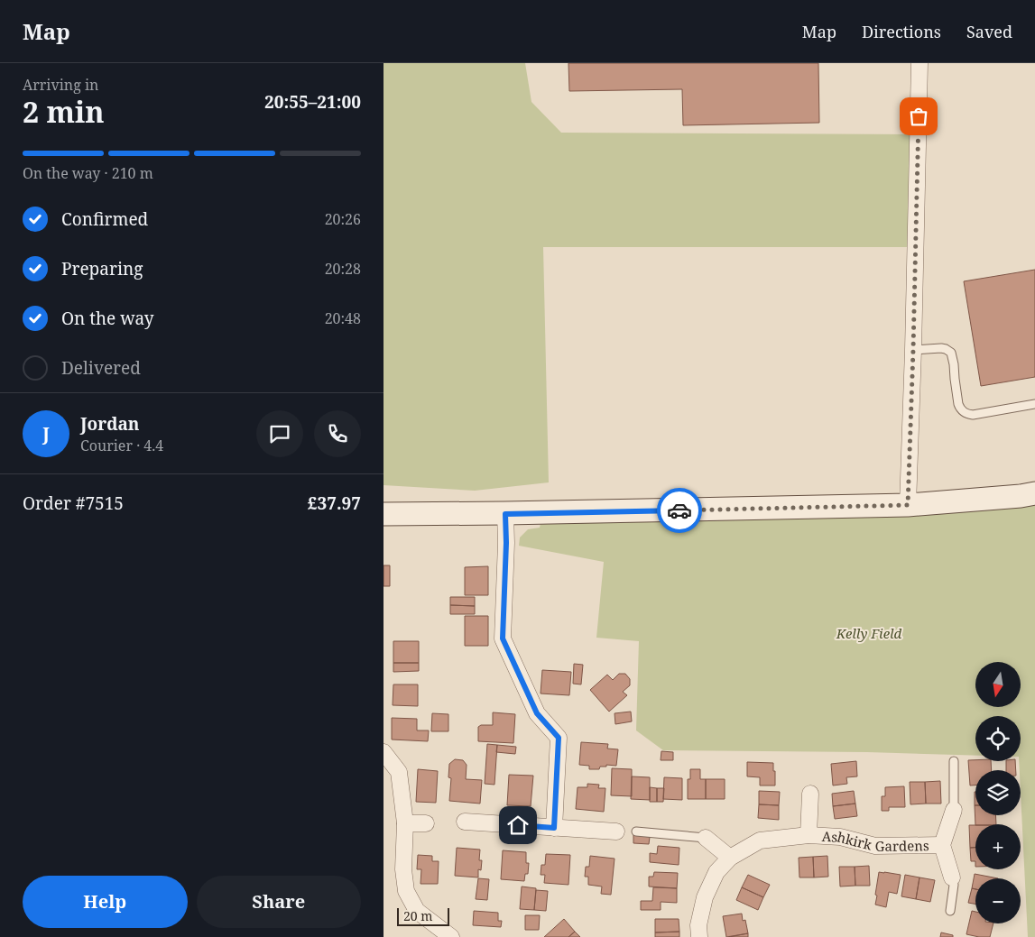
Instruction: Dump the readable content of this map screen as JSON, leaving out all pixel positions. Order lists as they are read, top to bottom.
{
  "streets": {
    "street": ["Ashkirk Gardens"]
  },
  "parks": ["Kelly Field"],
  "scale_bar": "20 m",
  "north": "bottom",
  "page": {
    "header": "Map",
    "nav": ["Map", "Directions", "Saved"],
    "heading": ["2 min", "Arriving in", "20:55–21:00"],
    "panel": [
      "Jordan",
      "Courier · 4.4",
      "Order #7515",
      "£37.97"
    ],
    "bar": "On the way · 210 m",
    "list": [
      ["Confirmed", "20:26"],
      ["Preparing", "20:28"],
      ["On the way", "20:48"],
      "Delivered"
    ],
    "round": "J",
    "map_buttons": ["+", "−"],
    "buttons": ["Help", "Share"],
    "scale": "20 m"
  }
}
